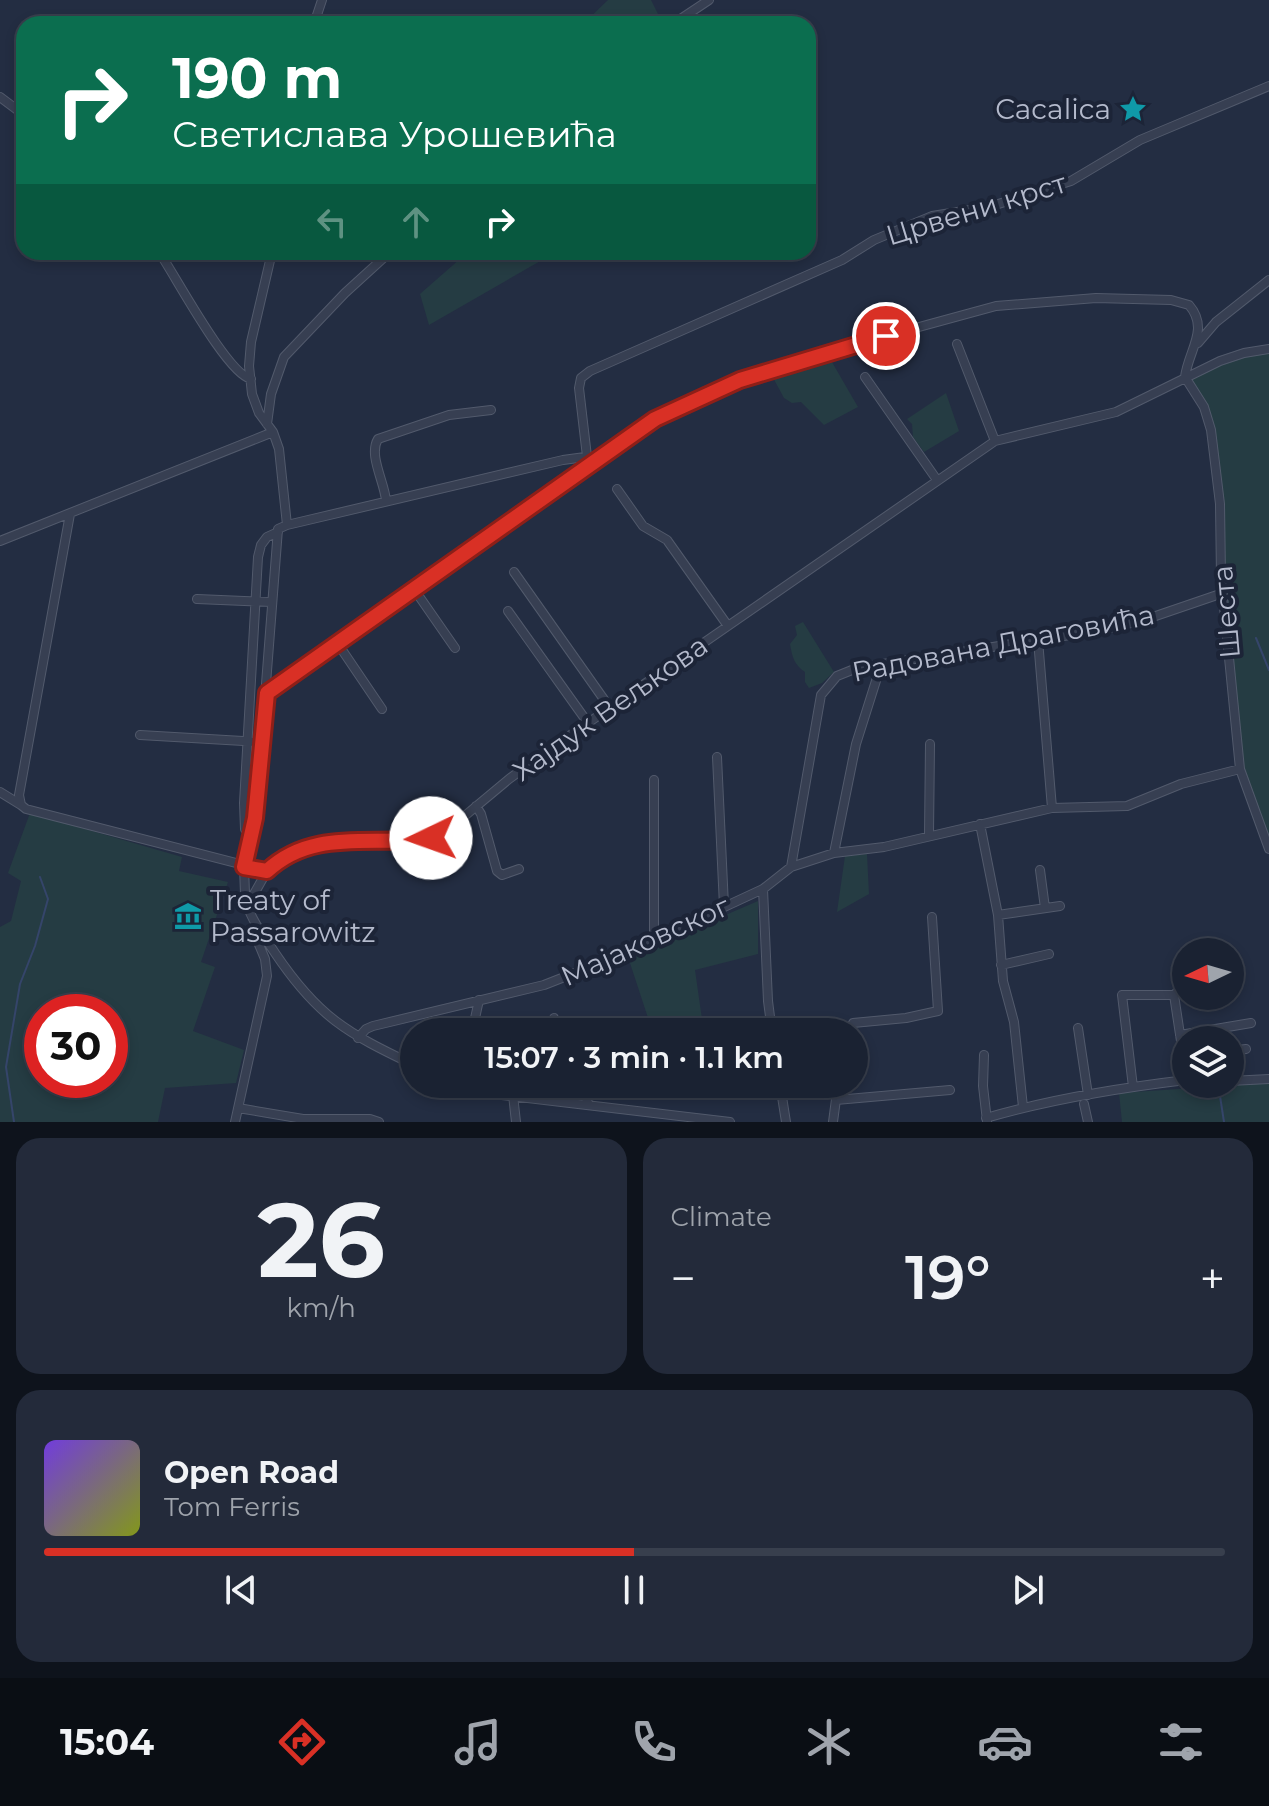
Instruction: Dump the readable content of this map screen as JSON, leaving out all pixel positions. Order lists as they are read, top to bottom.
{
  "streets": {
    "street": [
      "Црвени крст",
      "Шеста",
      "Радована Драговића",
      "Хајдук Вељкова",
      "Мајаковског"
    ]
  },
  "crossings": [
    ["Шеста", "Радована Драговића"],
    ["Шеста", "Хајдук Вељкова"],
    ["Шеста", "Мајаковског"],
    ["Радована Драговића", "Мајаковског"]
  ],
  "places": {
    "place": ["Cacalica"],
    "museum": ["Treaty of Passarowitz"]
  },
  "north": "left",
  "page": {
    "turn": ["190 m", "Светислава Урошевића"],
    "limit": "30",
    "trip": "15:07 · 3 min · 1.1 km",
    "tile": [
      ["26", "km/h"],
      "Climate"
    ],
    "heat": ["−", "19°", "+"],
    "song": ["Open Road", "Tom Ferris"],
    "tabs": "15:04"
  }
}
